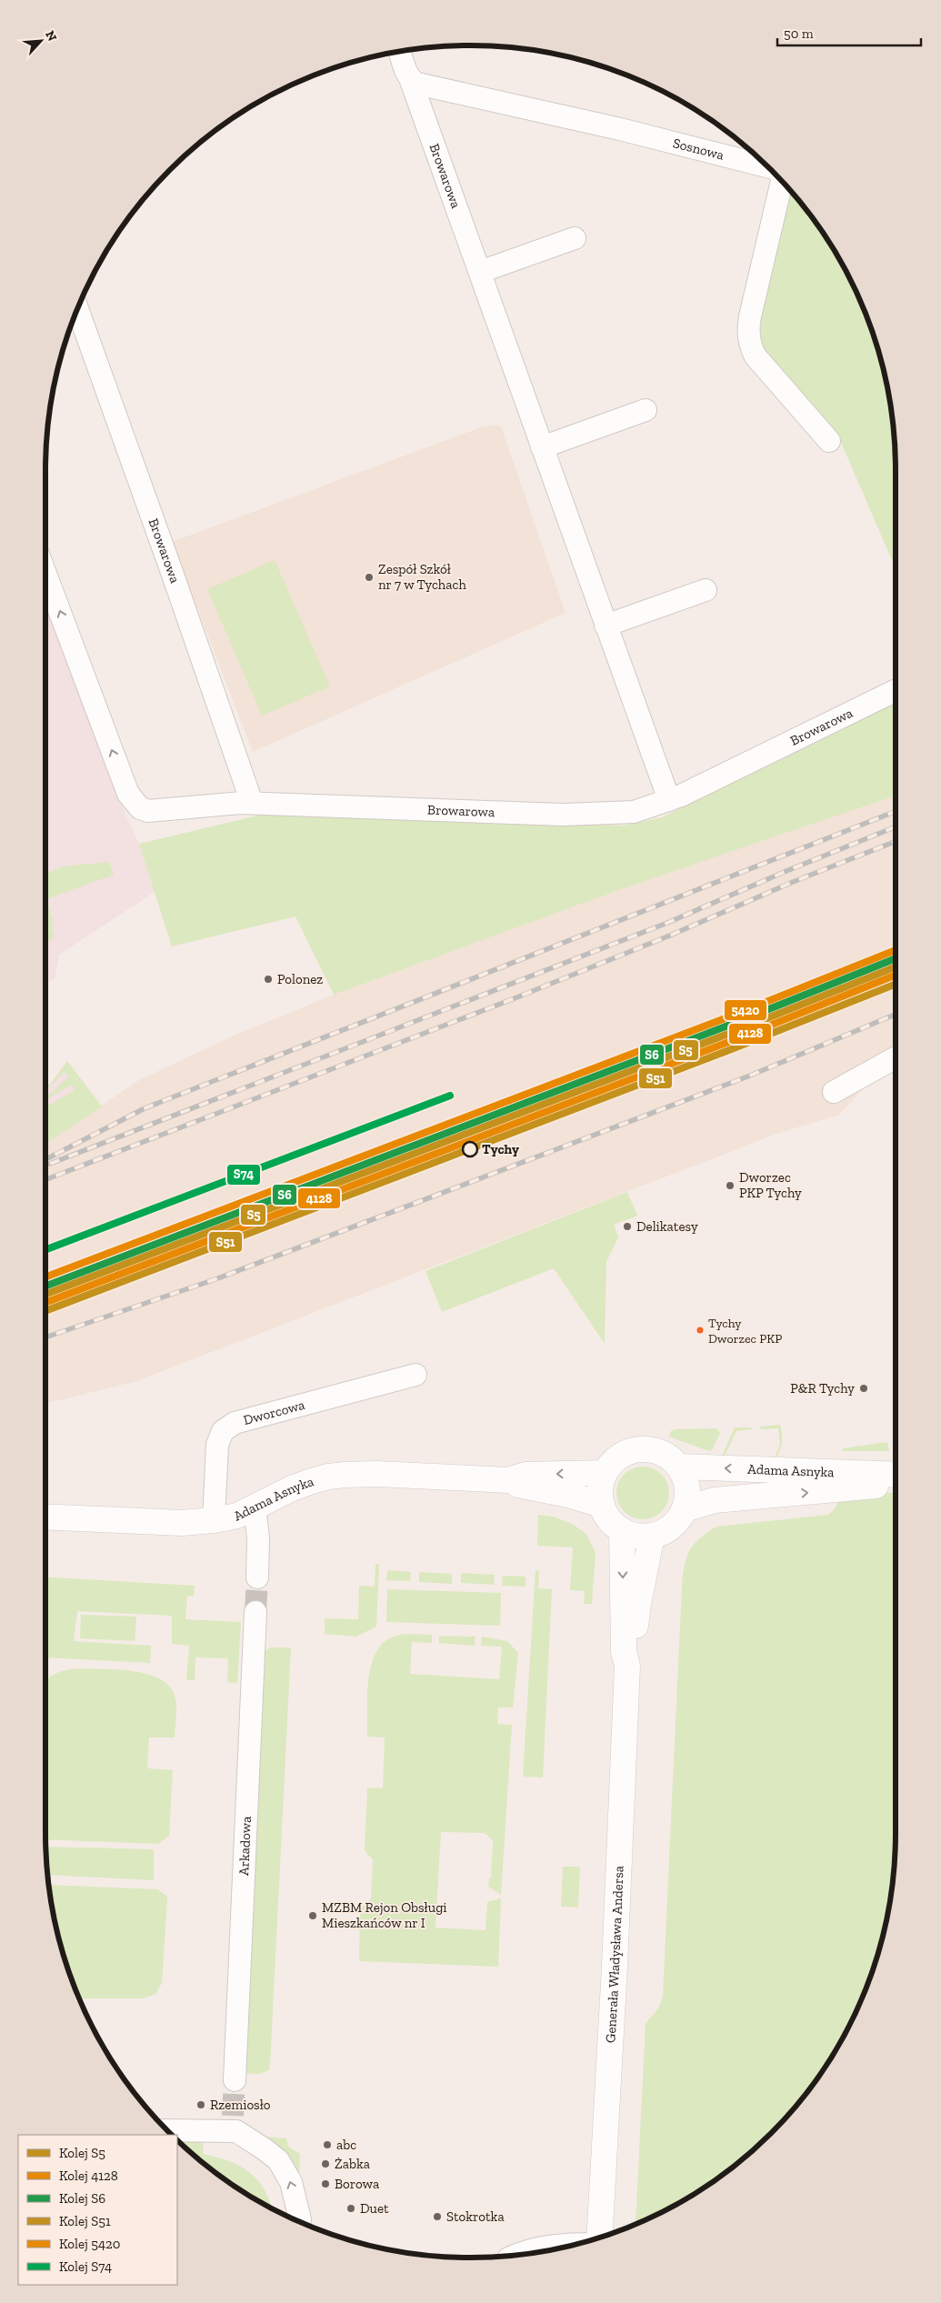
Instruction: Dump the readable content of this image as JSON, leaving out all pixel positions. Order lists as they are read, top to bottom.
{
  "streets": {
    "street": [
      "Sosnowa",
      "Browarowa",
      "Dworcowa",
      "Adama Asnyka",
      "Arkadowa",
      "Generała Władysława Andersa"
    ]
  },
  "crossings": [
    ["Sosnowa", "Browarowa"],
    ["Dworcowa", "Adama Asnyka"],
    ["Adama Asnyka", "Generała Władysława Andersa"]
  ],
  "places": [
    "Zespół Szkół nr 7 w Tychach",
    "Polonez",
    "Tychy",
    "Dworzec PKP Tychy",
    "Delikatesy",
    "Tychy Dworzec PKP",
    "P&R Tychy",
    "MZBM Rejon Obsługi Mieszkańców nr I",
    "Rzemiosło",
    "abc",
    "Żabka",
    "Borowa",
    "Duet",
    "Stokrotka"
  ],
  "lines": [
    "rail line 5420",
    "rail line S6",
    "rail line S5",
    "rail line 4128",
    "rail line S51",
    "rail line S74"
  ],
  "legend": [
    "Kolej S5",
    "Kolej 4128",
    "Kolej S6",
    "Kolej S51",
    "Kolej 5420",
    "Kolej S74"
  ],
  "scale_bar": "50 m",
  "north": "top right"
}
